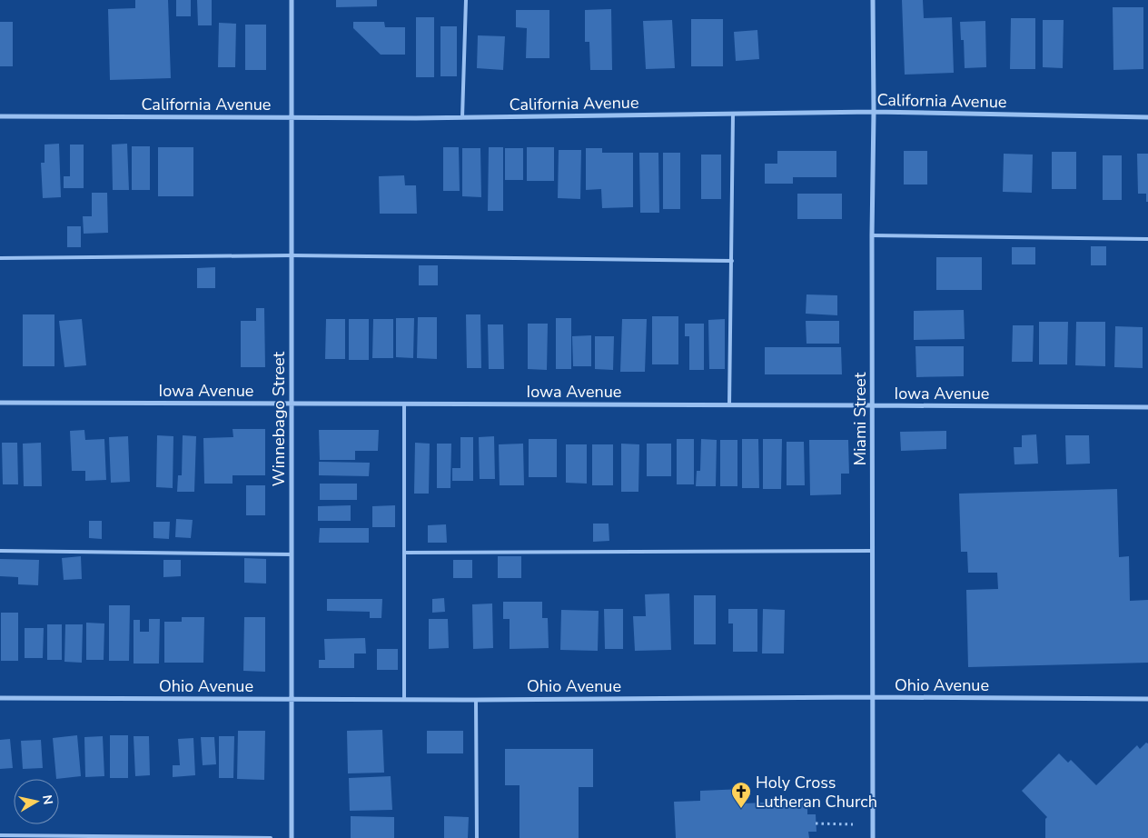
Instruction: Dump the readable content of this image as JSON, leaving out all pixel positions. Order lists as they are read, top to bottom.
{
  "streets": {
    "street": [
      "California Avenue",
      "Iowa Avenue",
      "Winnebago Street",
      "Miami Street",
      "Ohio Avenue"
    ]
  },
  "crossings": [
    ["California Avenue", "Winnebago Street"],
    ["California Avenue", "Miami Street"],
    ["Iowa Avenue", "Winnebago Street"],
    ["Iowa Avenue", "Miami Street"],
    ["Winnebago Street", "Ohio Avenue"],
    ["Miami Street", "Ohio Avenue"]
  ],
  "places": {
    "church": ["Holy Cross Lutheran Church"]
  },
  "north": "right"
}
